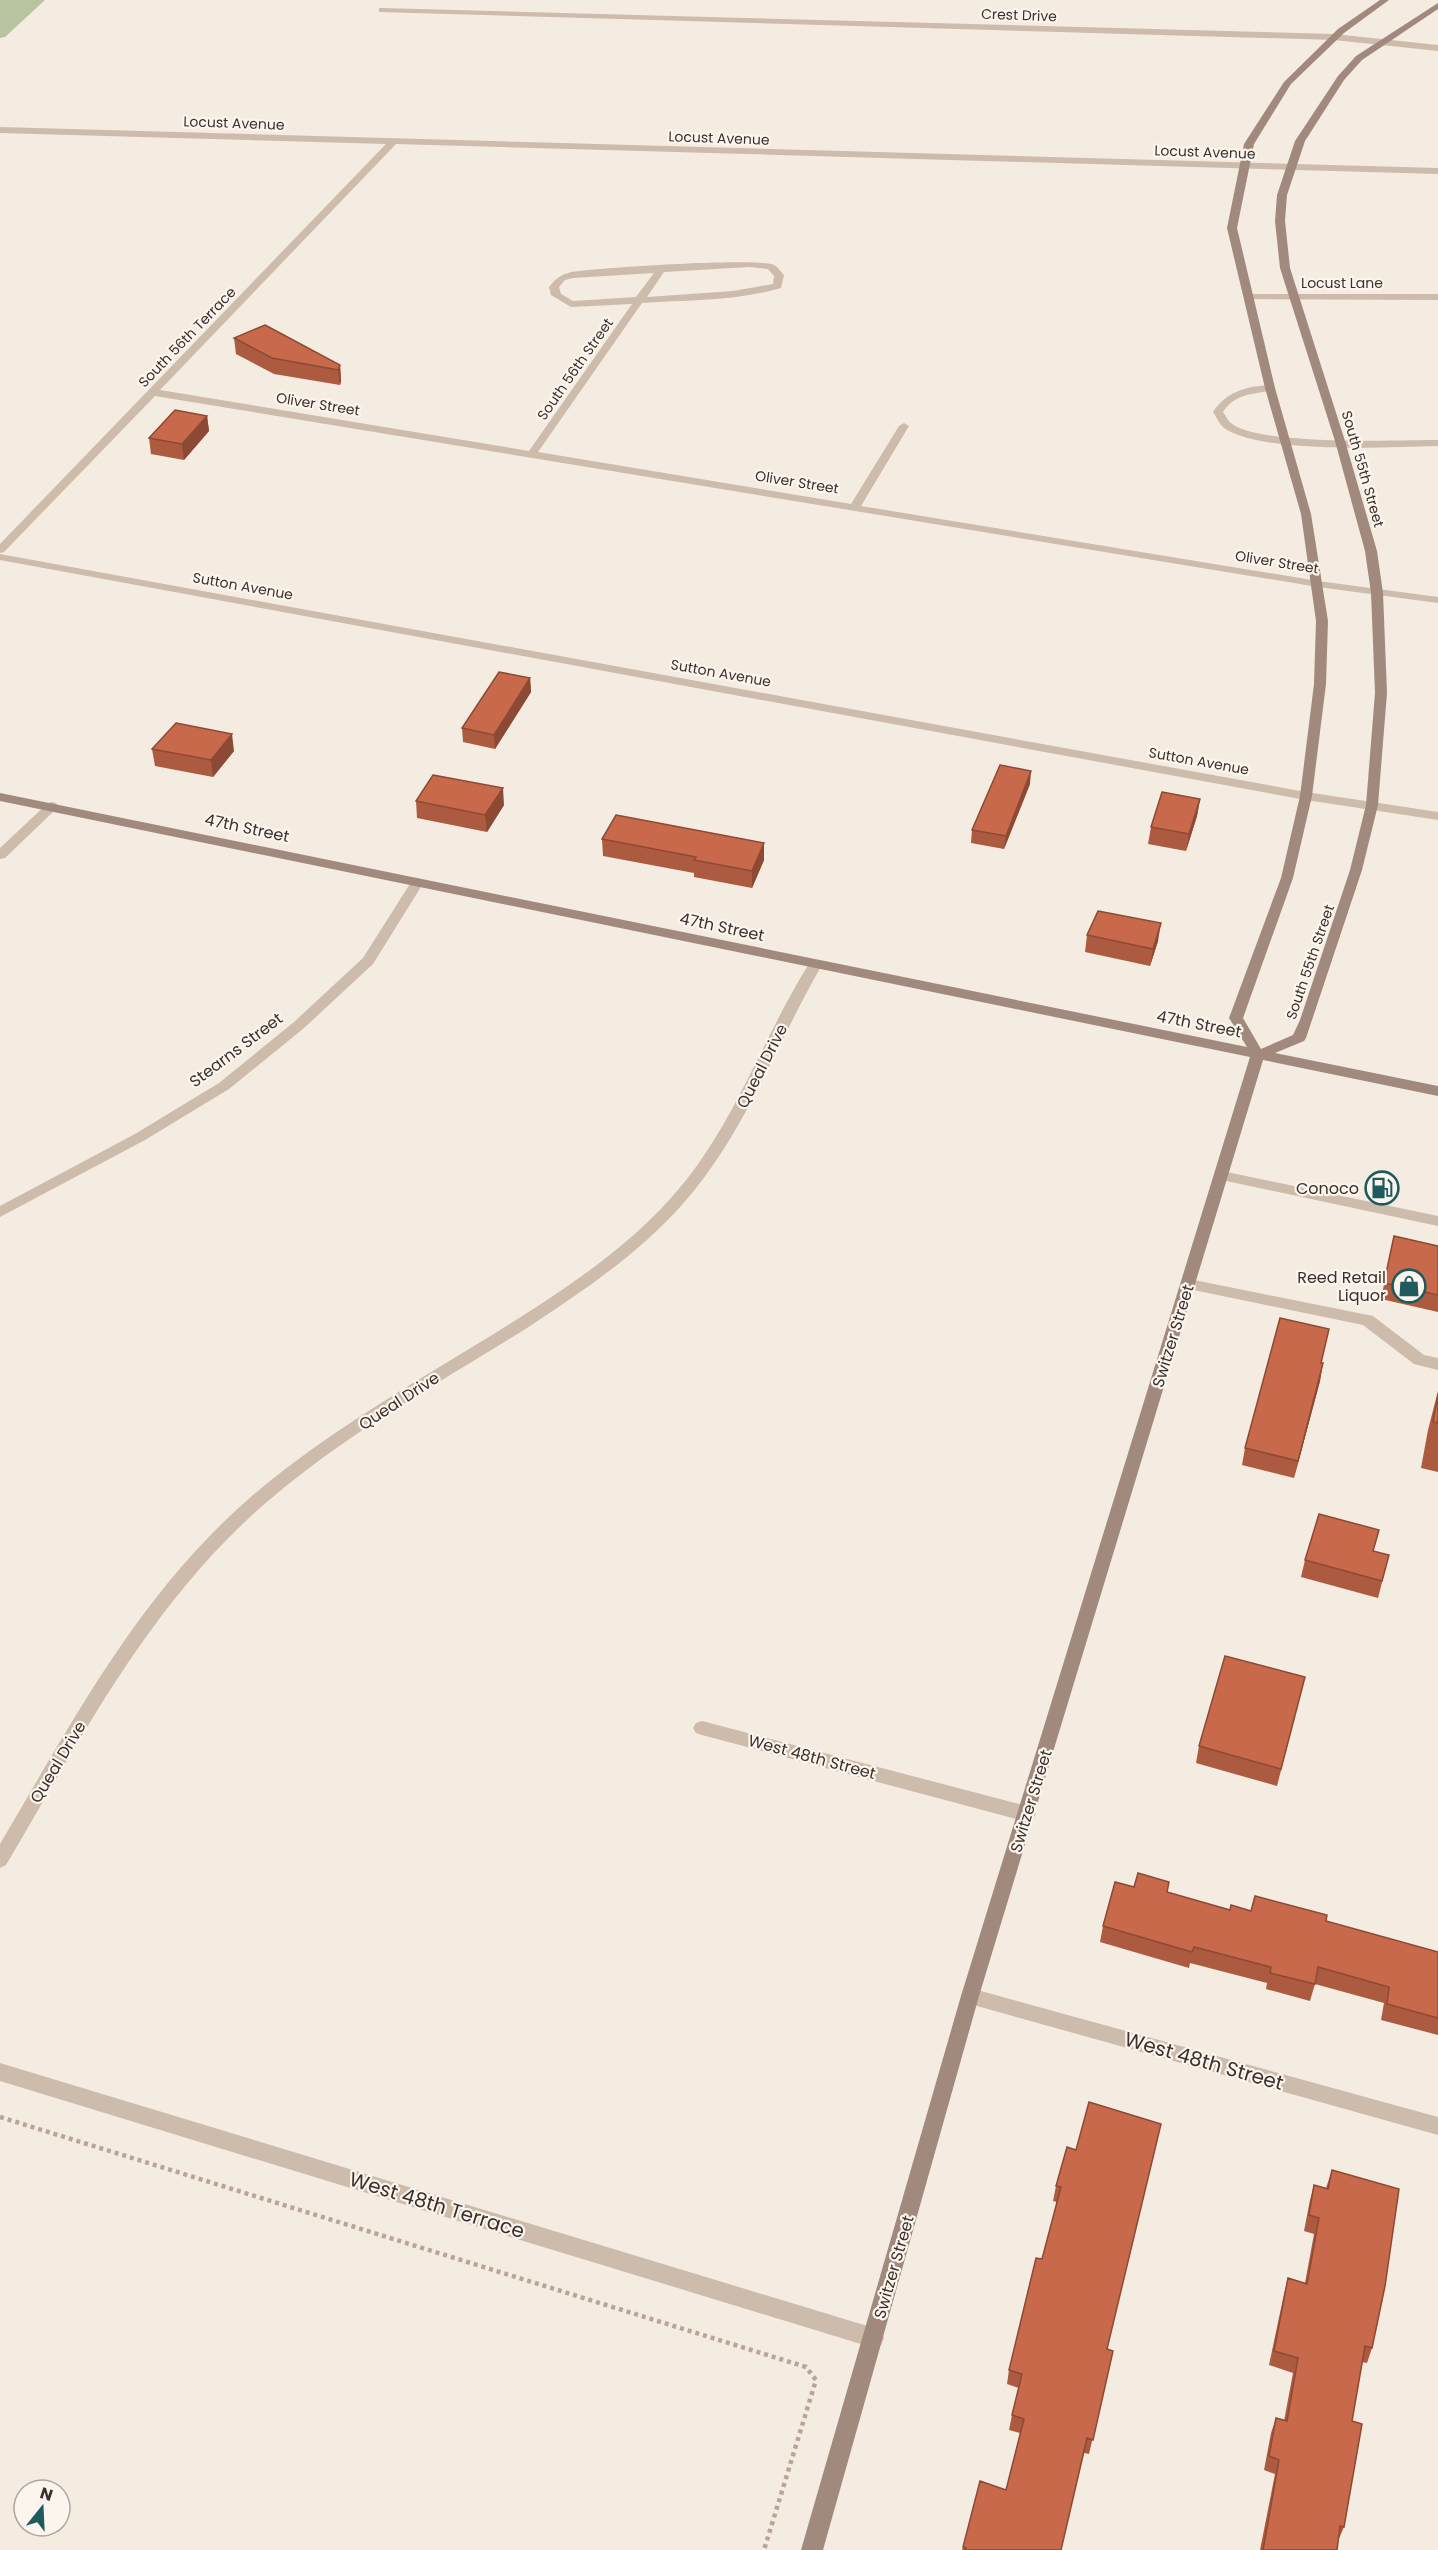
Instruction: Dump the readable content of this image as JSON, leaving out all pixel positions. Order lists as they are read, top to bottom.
{
  "streets": {
    "street": [
      "Crest Drive",
      "Locust Avenue",
      "Locust Lane",
      "South 56th Terrace",
      "South 56th Street",
      "Oliver Street",
      "South 55th Street",
      "Sutton Avenue",
      "47th Street",
      "Stearns Street",
      "Queal Drive",
      "Switzer Street",
      "West 48th Street",
      "West 48th Terrace"
    ]
  },
  "crossings": [
    ["Crest Drive", "South 55th Street"],
    ["Locust Avenue", "South 56th Terrace"],
    ["Locust Avenue", "South 55th Street"],
    ["Locust Lane", "South 55th Street"],
    ["South 56th Terrace", "Oliver Street"],
    ["South 56th Street", "Oliver Street"],
    ["Oliver Street", "South 55th Street"],
    ["South 55th Street", "Sutton Avenue"],
    ["South 55th Street", "47th Street"],
    ["South 55th Street", "Switzer Street"],
    ["47th Street", "Stearns Street"],
    ["47th Street", "Queal Drive"],
    ["47th Street", "Switzer Street"],
    ["Switzer Street", "West 48th Street"],
    ["Switzer Street", "West 48th Terrace"]
  ],
  "places": {
    "fuel station": ["Conoco"],
    "shop": ["Reed Retail Liquor"]
  },
  "north": "top"
}
